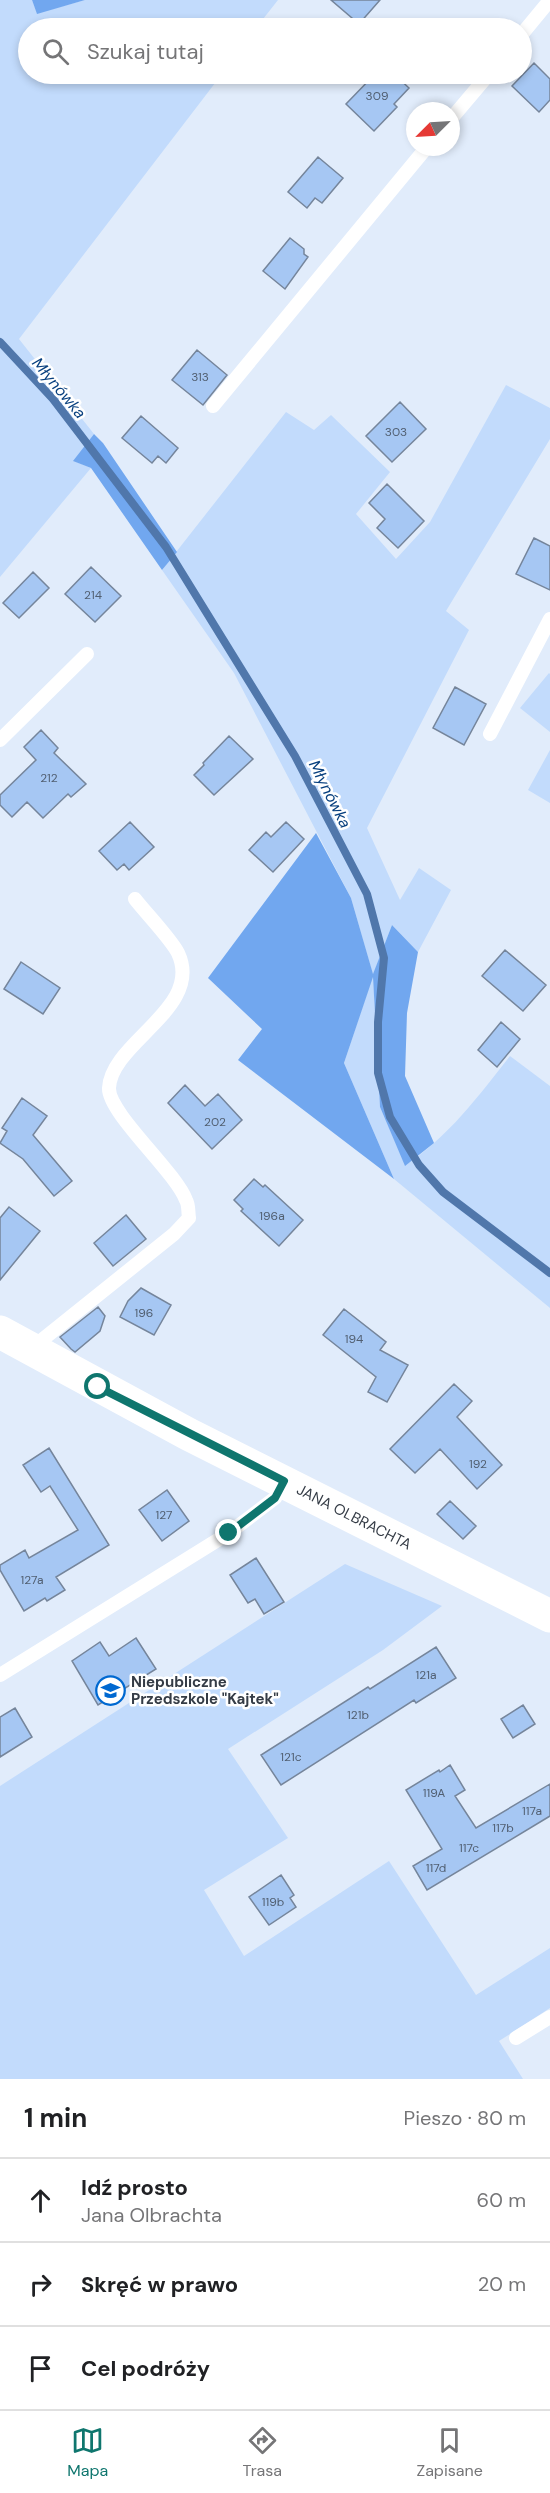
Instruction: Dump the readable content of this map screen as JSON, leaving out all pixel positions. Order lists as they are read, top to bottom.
{
  "streets": {
    "street": ["JANA OLBRACHTA"]
  },
  "water": ["Młynówka"],
  "places": {
    "school or university": ["Niepubliczne Przedszkole \"Kajtek\""]
  },
  "house_numbers": [
    "309",
    "313",
    "303",
    "214",
    "212",
    "202",
    "196a",
    "196",
    "194",
    "192",
    "127",
    "127a",
    "121a",
    "121b",
    "121c",
    "119A",
    "117a",
    "117b",
    "117c",
    "117d",
    "119b"
  ],
  "north": "bottom left",
  "page": {
    "search": "Szukaj tutaj",
    "heading": ["1 min", "Pieszo · 80 m"],
    "list": [
      ["Idź prosto", "Jana Olbrachta", "60 m"],
      ["Skręć w prawo", "20 m"],
      "Cel podróży"
    ],
    "nav": ["Mapa", "Trasa", "Zapisane"]
  }
}
